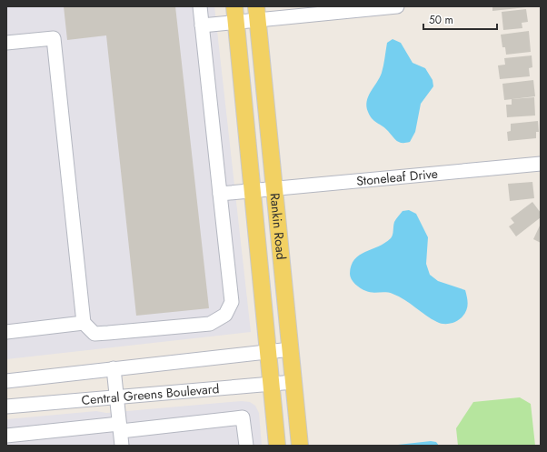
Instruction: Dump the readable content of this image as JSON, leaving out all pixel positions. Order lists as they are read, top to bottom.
{
  "streets": {
    "main road": ["Rankin Road"],
    "street": ["Stoneleaf Drive", "Central Greens Boulevard"]
  },
  "crossings": [
    ["Stoneleaf Drive", "Rankin Road"],
    ["Rankin Road", "Central Greens Boulevard"]
  ],
  "scale_bar": "50 m"
}
